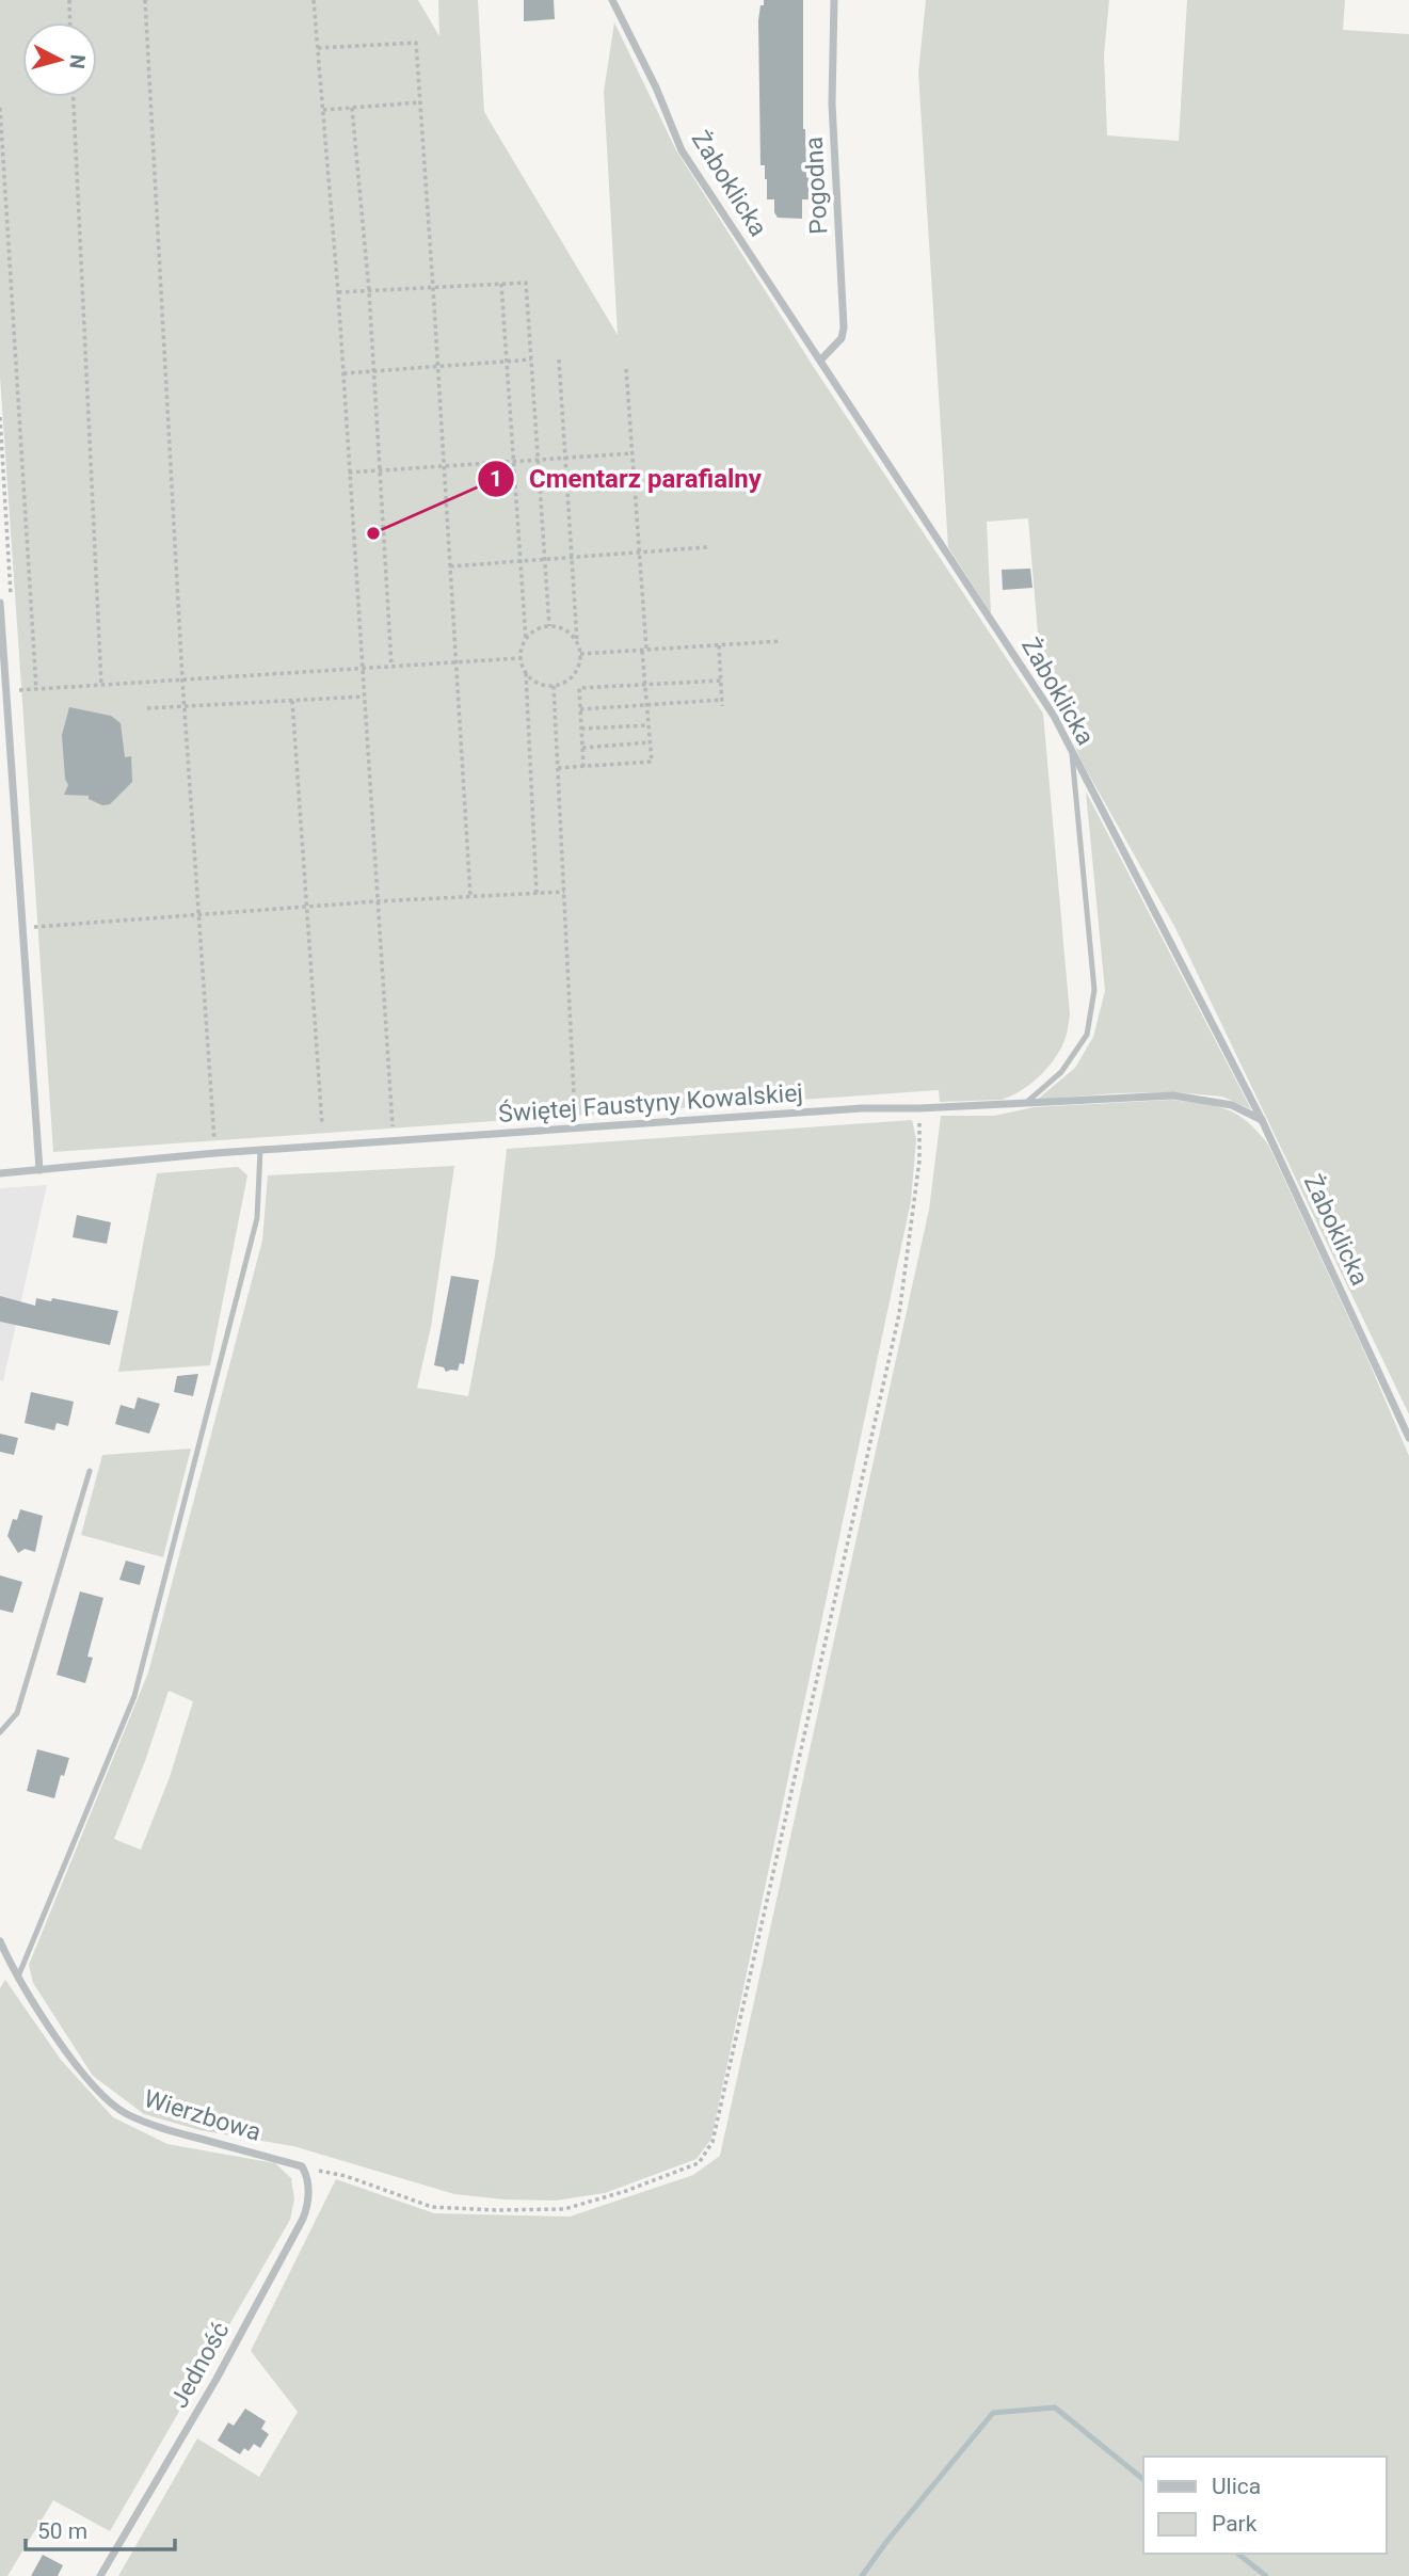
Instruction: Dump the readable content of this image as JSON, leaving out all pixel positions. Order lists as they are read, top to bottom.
{
  "streets": {
    "street": [
      "Żaboklicka",
      "Pogodna",
      "Świętej Faustyny Kowalskiej",
      "Wierzbowa",
      "Jedność"
    ]
  },
  "crossings": [
    ["Żaboklicka", "Pogodna"],
    ["Żaboklicka", "Świętej Faustyny Kowalskiej"],
    ["Wierzbowa", "Jedność"]
  ],
  "places": ["Cmentarz parafialny"],
  "legend": ["Ulica", "Park"],
  "scale_bar": "50 m",
  "north": "right"
}
